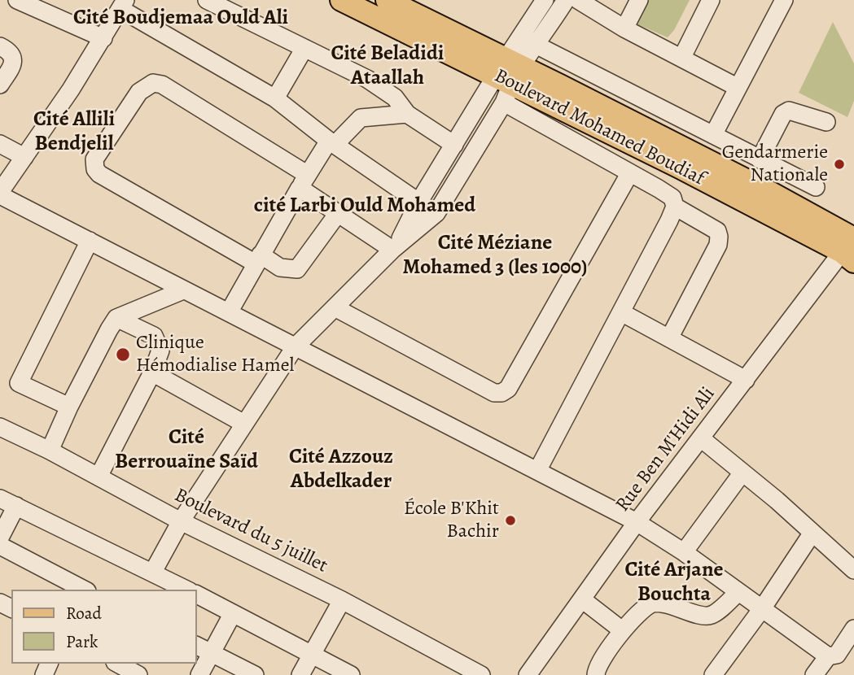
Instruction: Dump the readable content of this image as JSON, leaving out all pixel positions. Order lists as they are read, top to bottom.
{
  "streets": {
    "main road": ["Boulevard Mohamed Boudiaf"],
    "street": ["Rue Ben M'Hidi Ali", "Boulevard du 5 juillet"]
  },
  "crossings": [
    ["Boulevard Mohamed Boudiaf", "Rue Ben M'Hidi Ali"]
  ],
  "districts": [
    "Cité Boudjemaa Ould Ali",
    "Cité Beladidi Ataallah",
    "Cité Allili Bendjelil",
    "cité Larbi Ould Mohamed",
    "Cité Méziane Mohamed 3 (les 1000)",
    "Cité Berrouaïne Saïd",
    "Cité Azzouz Abdelkader",
    "Cité Arjane Bouchta"
  ],
  "places": ["Gendarmerie Nationale", "Clinique Hémodialise Hamel", "École B'Khit Bachir"],
  "legend": ["Road", "Park"]
}
